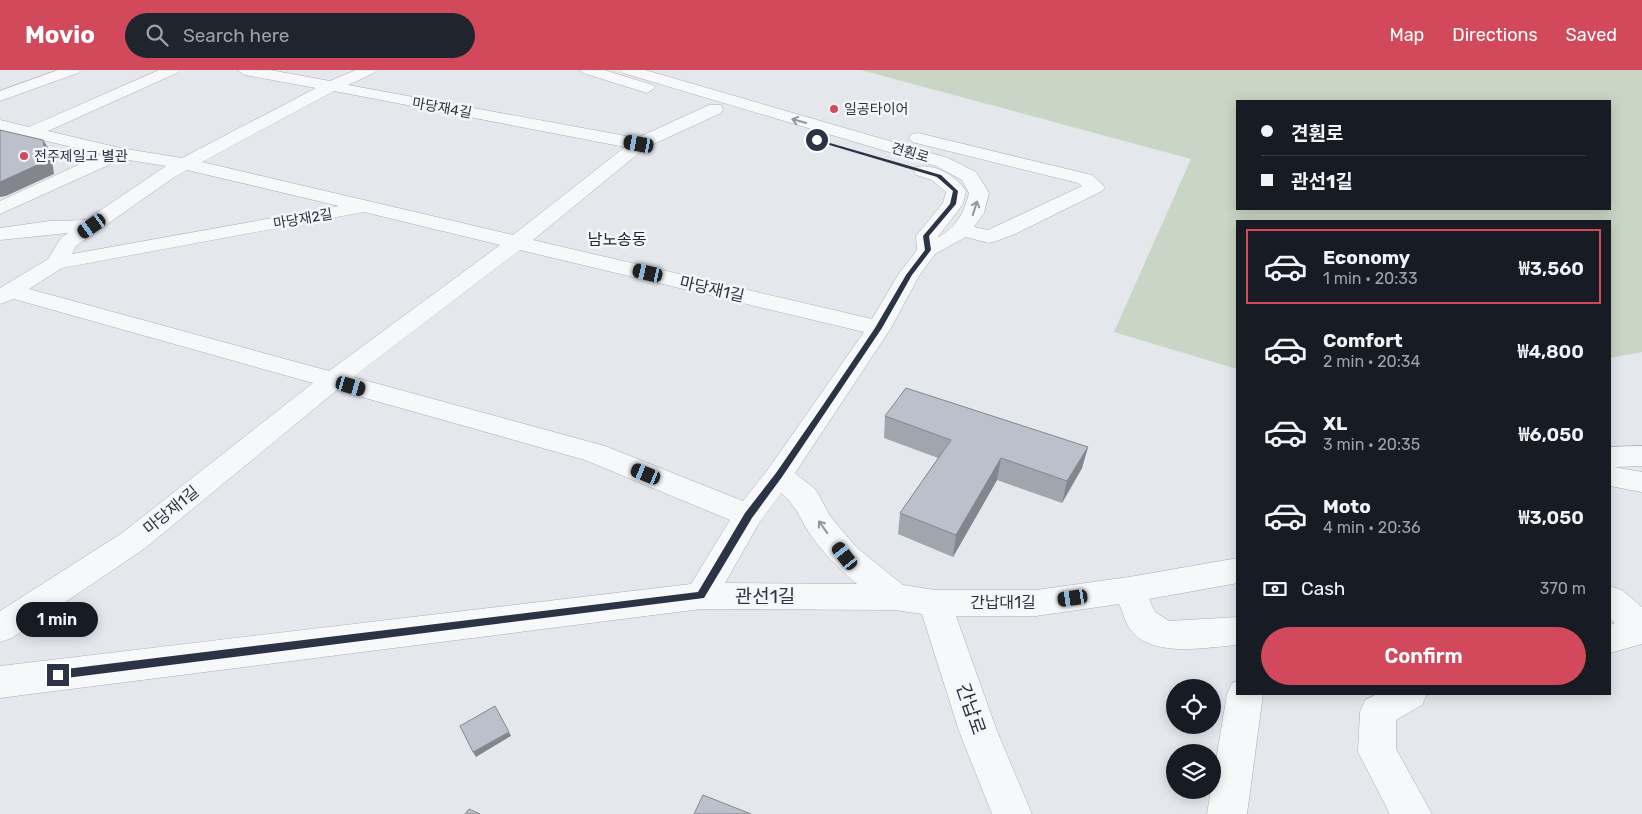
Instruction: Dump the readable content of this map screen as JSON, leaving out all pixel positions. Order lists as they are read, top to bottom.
{
  "streets": {
    "street": [
      "마당재4길",
      "견훤로",
      "마당재2길",
      "마당재1길",
      "관선1길",
      "간납대1길",
      "간납로"
    ]
  },
  "crossings": [
    ["마당재4길", "마당재2길"],
    ["마당재4길", "마당재1길"],
    ["견훤로", "마당재1길"],
    ["마당재2길", "마당재1길"],
    ["관선1길", "간납대1길"],
    ["관선1길", "간납로"],
    ["간납대1길", "간납로"]
  ],
  "one_way": ["견훤로"],
  "districts": ["남노송동"],
  "places": ["일공타이어", "전주제일고 별관"],
  "page": {
    "header": "Movio",
    "search": "Search here",
    "nav": ["Map", "Directions", "Saved"],
    "banner": ["견훤로", "관선1길"],
    "list": [
      {
        "name": "Economy",
        "note": "1 min · 20:33",
        "value": "₩3,560"
      },
      {
        "name": "Comfort",
        "note": "2 min · 20:34",
        "value": "₩4,800"
      },
      {
        "name": "XL",
        "note": "3 min · 20:35",
        "value": "₩6,050"
      },
      {
        "name": "Moto",
        "note": "4 min · 20:36",
        "value": "₩3,050"
      }
    ],
    "pay": ["Cash", "370 m"],
    "bubble": "1 min",
    "buttons": "Confirm"
  }
}
